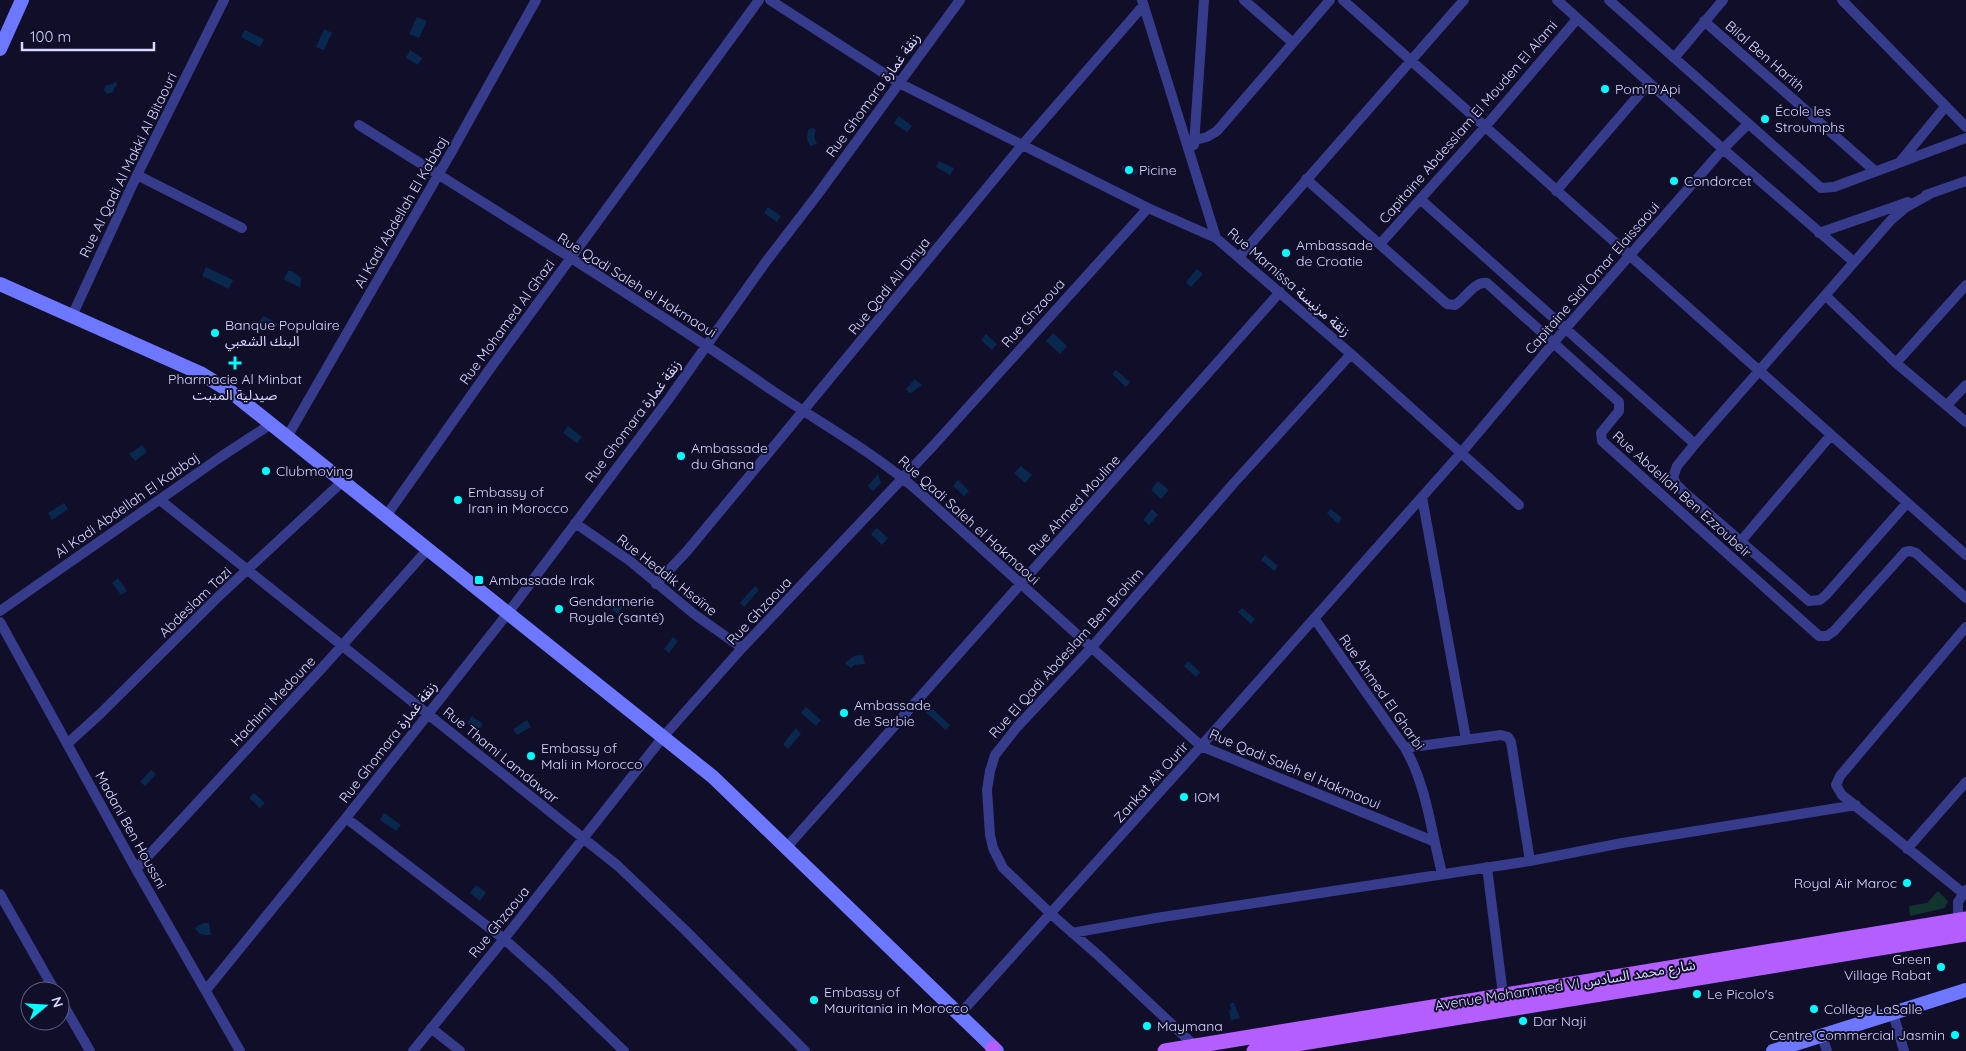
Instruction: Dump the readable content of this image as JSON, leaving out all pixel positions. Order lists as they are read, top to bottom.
{
  "streets": {
    "main road": ["Avenue Mohammed VI شارع محمد السادس"],
    "street": [
      "Bilal Ben Harith",
      "Rue Ghomara زنقة غمارة",
      "Capitaine Abdesslam El Mouden El Alami",
      "Rue Al Qadi Al Makki Al Bitaouri",
      "Al Kadi Abdellah El Kabbaj",
      "Capitaine Sidi Omar Elaissaoui",
      "Rue Marnissa زنقة مرنيسة",
      "Rue Qadi Saleh el Hakmaoui",
      "Rue Qadi Ali Dinya",
      "Rue Ghzaoua",
      "Rue Mohamed Al Ghazi",
      "Rue Abdellah Ben Ezzoubeir",
      "Rue Ahmed Mouline",
      "Rue Heddik Hsaïne",
      "Abdeslam Tazi",
      "Rue El Qadi Abdeslam Ben Brohim",
      "Rue Ahmed El Gharbi",
      "Hachimi Medoune",
      "Rue Thami Lamdawar",
      "Zankat Aït Ourir",
      "Madani Ben Houssni"
    ]
  },
  "crossings": [
    ["Rue Ghomara زنقة غمارة", "Rue Marnissa زنقة مرنيسة"],
    ["Rue Ghomara زنقة غمارة", "Rue Qadi Saleh el Hakmaoui"],
    ["Rue Ghomara زنقة غمارة", "Rue Heddik Hsaïne"],
    ["Rue Ghomara زنقة غمارة", "Rue Thami Lamdawar"],
    ["Rue Ghomara زنقة غمارة", "Madani Ben Houssni"],
    ["Capitaine Abdesslam El Mouden El Alami", "Rue Abdellah Ben Ezzoubeir"],
    ["Al Kadi Abdellah El Kabbaj", "Rue Qadi Saleh el Hakmaoui"],
    ["Al Kadi Abdellah El Kabbaj", "Rue Thami Lamdawar"],
    ["Capitaine Sidi Omar Elaissaoui", "Rue Marnissa زنقة مرنيسة"],
    ["Capitaine Sidi Omar Elaissaoui", "Rue Abdellah Ben Ezzoubeir"],
    ["Capitaine Sidi Omar Elaissaoui", "Zankat Aït Ourir"],
    ["Rue Marnissa زنقة مرنيسة", "Rue Qadi Ali Dinya"],
    ["Rue Marnissa زنقة مرنيسة", "Rue Ghzaoua"],
    ["Rue Marnissa زنقة مرنيسة", "Rue Ahmed Mouline"],
    ["Rue Marnissa زنقة مرنيسة", "Rue El Qadi Abdeslam Ben Brohim"],
    ["Rue Marnissa زنقة مرنيسة", "Zankat Aït Ourir"],
    ["Rue Qadi Saleh el Hakmaoui", "Rue Qadi Ali Dinya"],
    ["Rue Qadi Saleh el Hakmaoui", "Rue Ghzaoua"],
    ["Rue Qadi Saleh el Hakmaoui", "Rue Mohamed Al Ghazi"],
    ["Rue Qadi Saleh el Hakmaoui", "Rue Ahmed Mouline"],
    ["Rue Qadi Saleh el Hakmaoui", "Rue El Qadi Abdeslam Ben Brohim"],
    ["Rue Qadi Saleh el Hakmaoui", "Rue Ahmed El Gharbi"],
    ["Rue Qadi Saleh el Hakmaoui", "Zankat Aït Ourir"],
    ["Rue Qadi Ali Dinya", "Rue Heddik Hsaïne"],
    ["Rue Ghzaoua", "Rue Heddik Hsaïne"],
    ["Rue Ghzaoua", "Rue Thami Lamdawar"],
    ["Abdeslam Tazi", "Rue Thami Lamdawar"],
    ["Abdeslam Tazi", "Madani Ben Houssni"],
    ["Rue El Qadi Abdeslam Ben Brohim", "Zankat Aït Ourir"],
    ["Rue El Qadi Abdeslam Ben Brohim", "Avenue Mohammed VI شارع محمد السادس"],
    ["Rue Ahmed El Gharbi", "Zankat Aït Ourir"],
    ["Hachimi Medoune", "Rue Thami Lamdawar"],
    ["Hachimi Medoune", "Madani Ben Houssni"]
  ],
  "places": {
    "other": [
      "Pom'D'Api",
      "École les Stroumphs",
      "Picine",
      "Condorcet",
      "Ambassade de Croatie",
      "Banque Populaire البنك الشعبي",
      "Ambassade du Ghana",
      "Clubmoving",
      "Embassy of Iran in Morocco",
      "Gendarmerie Royale (santé)",
      "Ambassade de Serbie",
      "Embassy of Mali in Morocco",
      "IOM",
      "Royal Air Maroc",
      "Green Village Rabat",
      "Le Picolo's",
      "Embassy of Mauritania in Morocco",
      "Collège LaSalle",
      "Dar Naji",
      "Maymana",
      "Centre Commercial Jasmin"
    ],
    "health": ["Pharmacie Al Minbat صيدلية المنبت"],
    "transit": ["Ambassade Irak"]
  },
  "scale_bar": "100 m",
  "north": "right"
}
